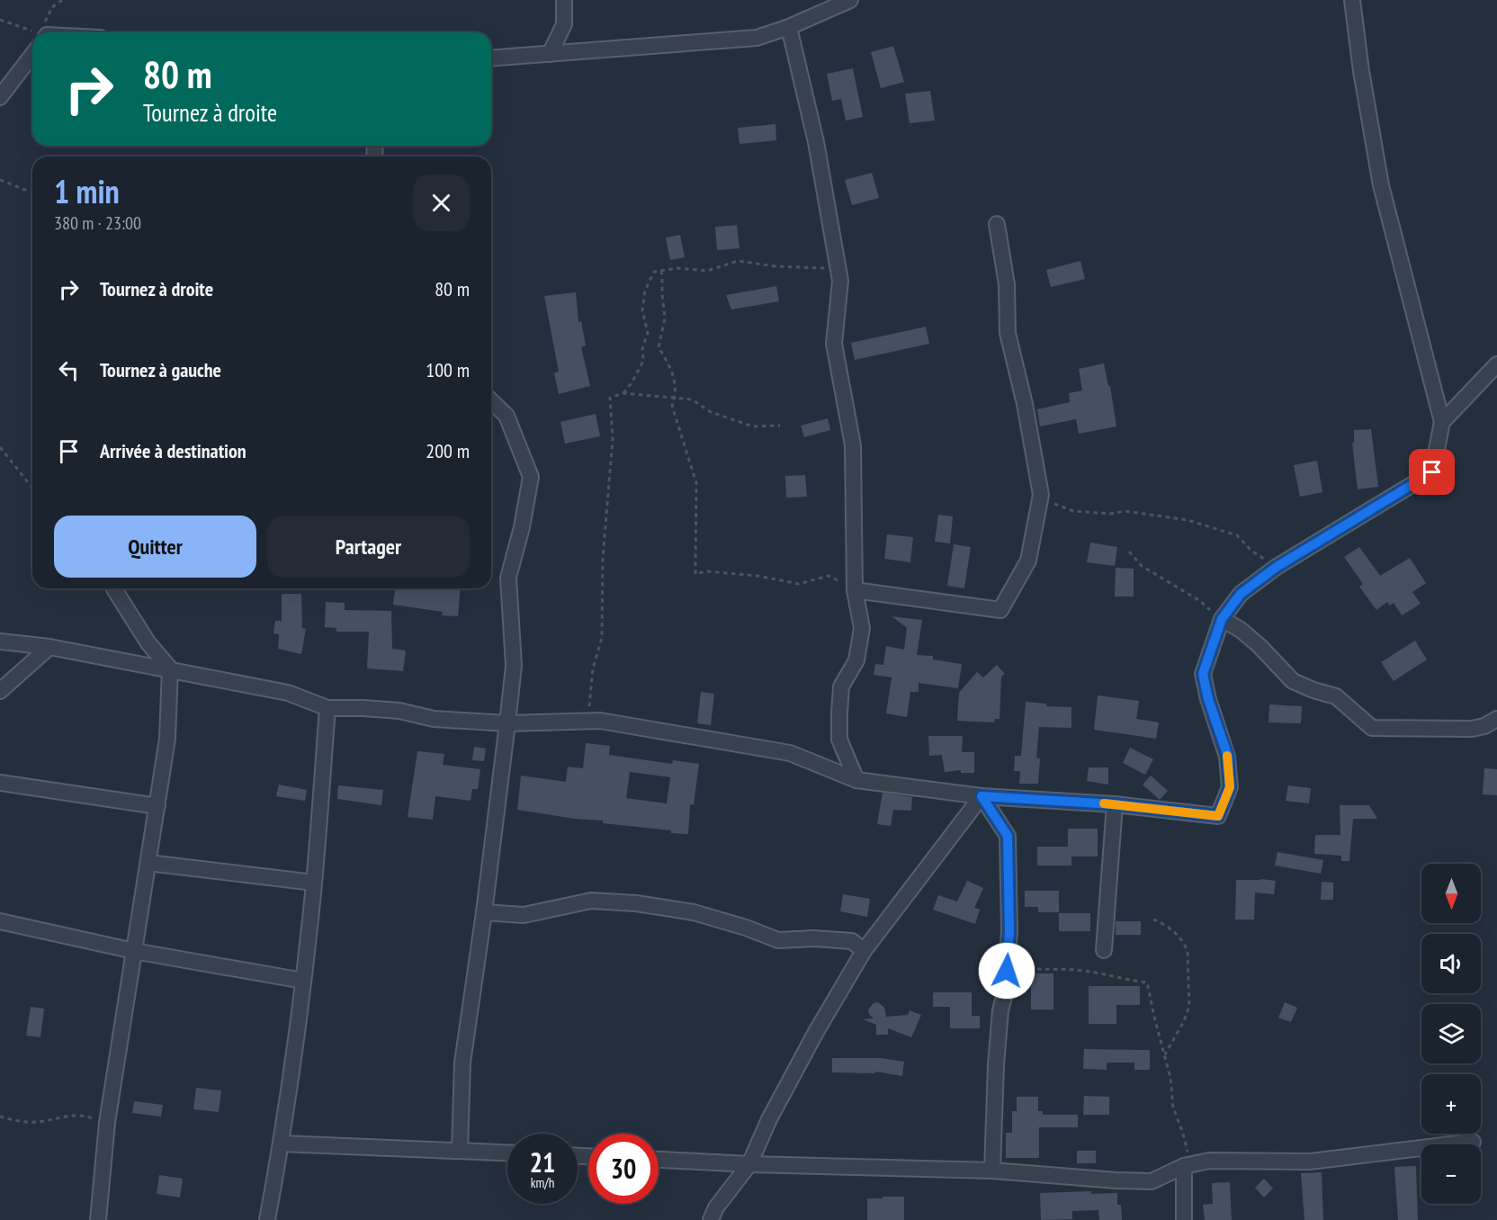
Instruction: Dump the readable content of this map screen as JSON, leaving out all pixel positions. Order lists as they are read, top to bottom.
{
  "north": "bottom",
  "page": {
    "turn": ["80 m", "Tournez à droite"],
    "heading": ["1 min", "380 m · 23:00"],
    "list": [
      {
        "name": "Tournez à droite",
        "value": "80 m"
      },
      {
        "name": "Tournez à gauche",
        "value": "100 m"
      },
      {
        "name": "Arrivée à destination",
        "value": "200 m"
      }
    ],
    "buttons": ["Quitter", "Partager"],
    "map_buttons": ["+", "−"],
    "speed": "21 km/h",
    "limit": "30"
  }
}
